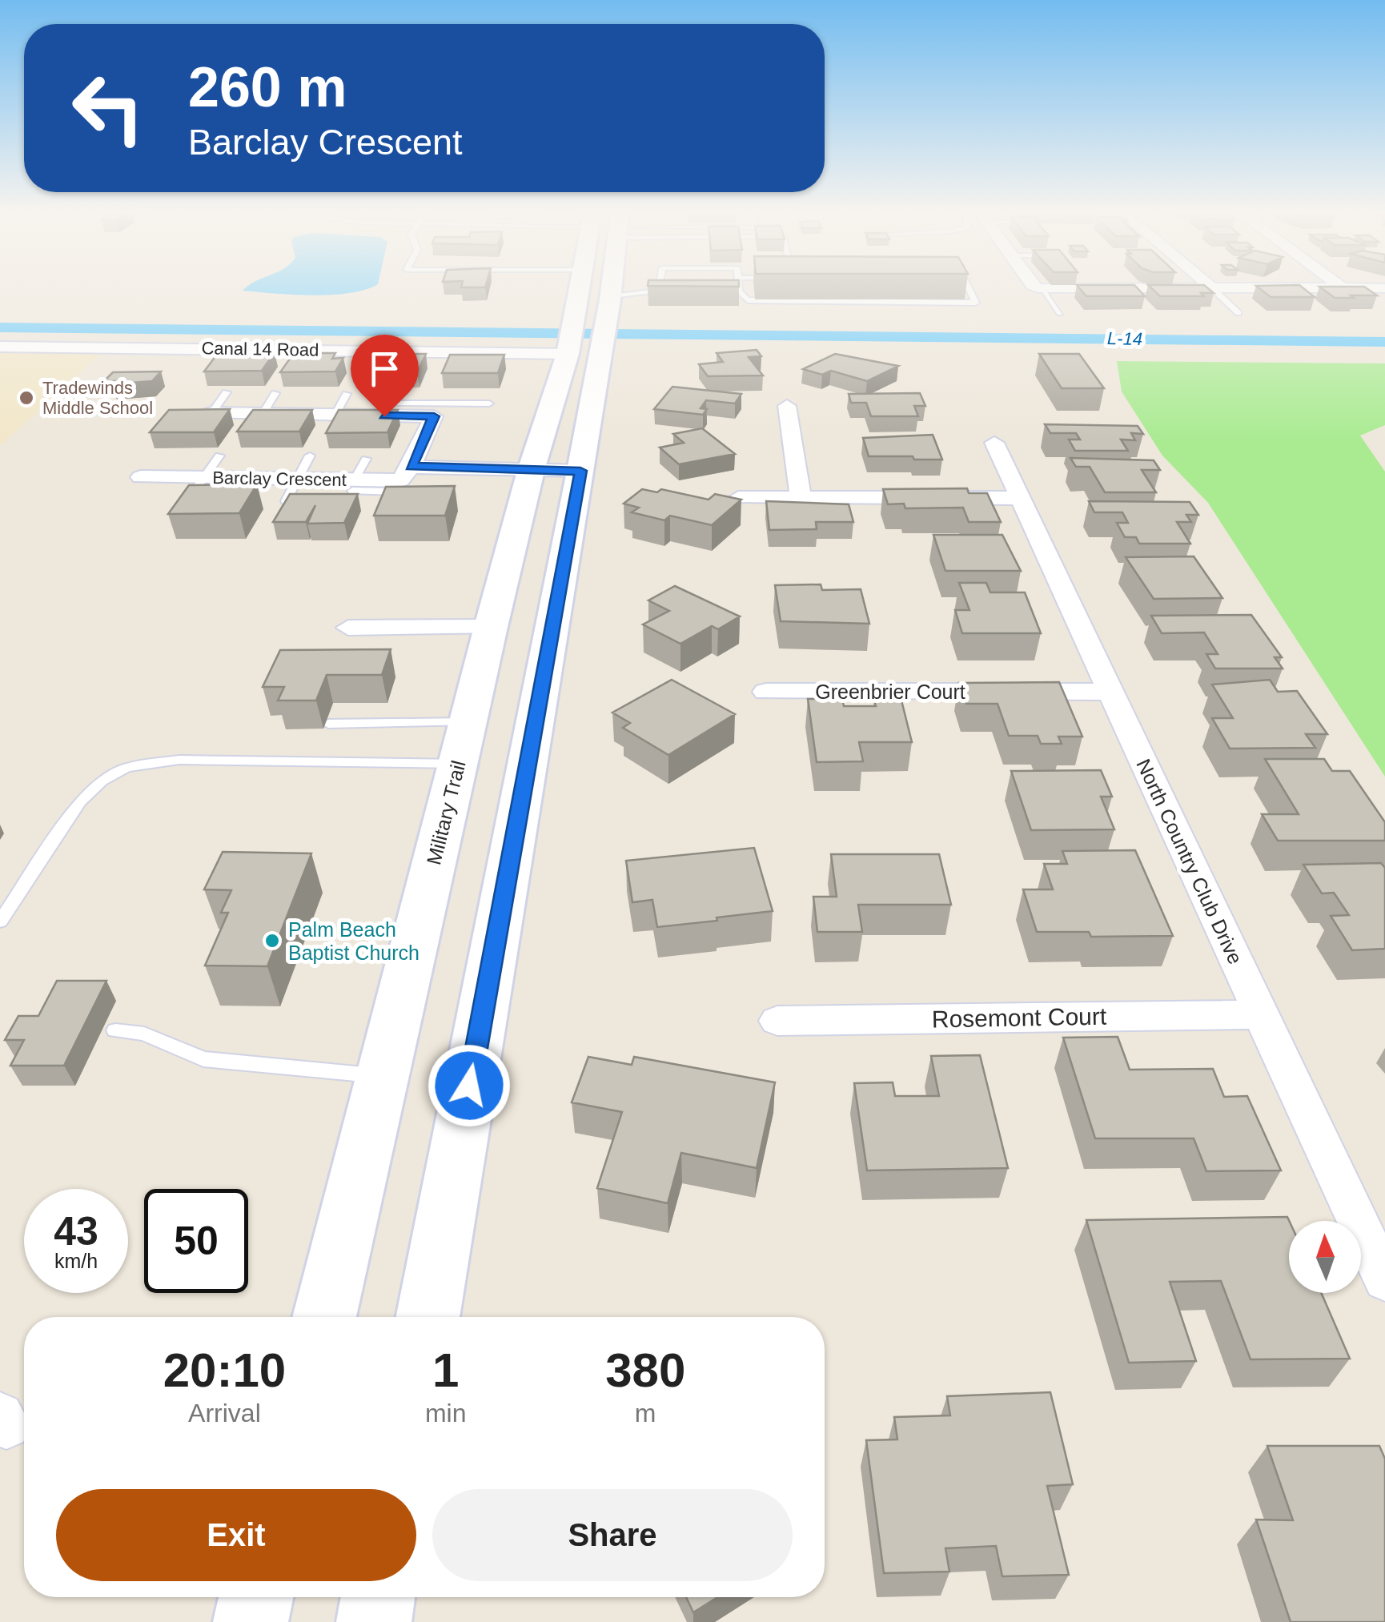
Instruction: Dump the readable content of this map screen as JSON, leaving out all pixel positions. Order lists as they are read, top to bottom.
{
  "streets": {
    "main road": ["Military Trail"],
    "street": [
      "Canal 14 Road",
      "Barclay Crescent",
      "Greenbrier Court",
      "North Country Club Drive",
      "Rosemont Court"
    ]
  },
  "crossings": [
    ["Canal 14 Road", "Military Trail"],
    ["Barclay Crescent", "Military Trail"],
    ["Greenbrier Court", "North Country Club Drive"],
    ["North Country Club Drive", "Rosemont Court"]
  ],
  "water": ["L-14"],
  "places": ["Tradewinds Middle School", "Palm Beach Baptist Church"],
  "north": "top",
  "page": {
    "turn": ["260 m", "Barclay Crescent"],
    "speed": "43 km/h",
    "limit": "50",
    "eta": [
      "20:10",
      "Arrival",
      "1",
      "min",
      "380",
      "m"
    ],
    "buttons": ["Exit", "Share"]
  }
}
